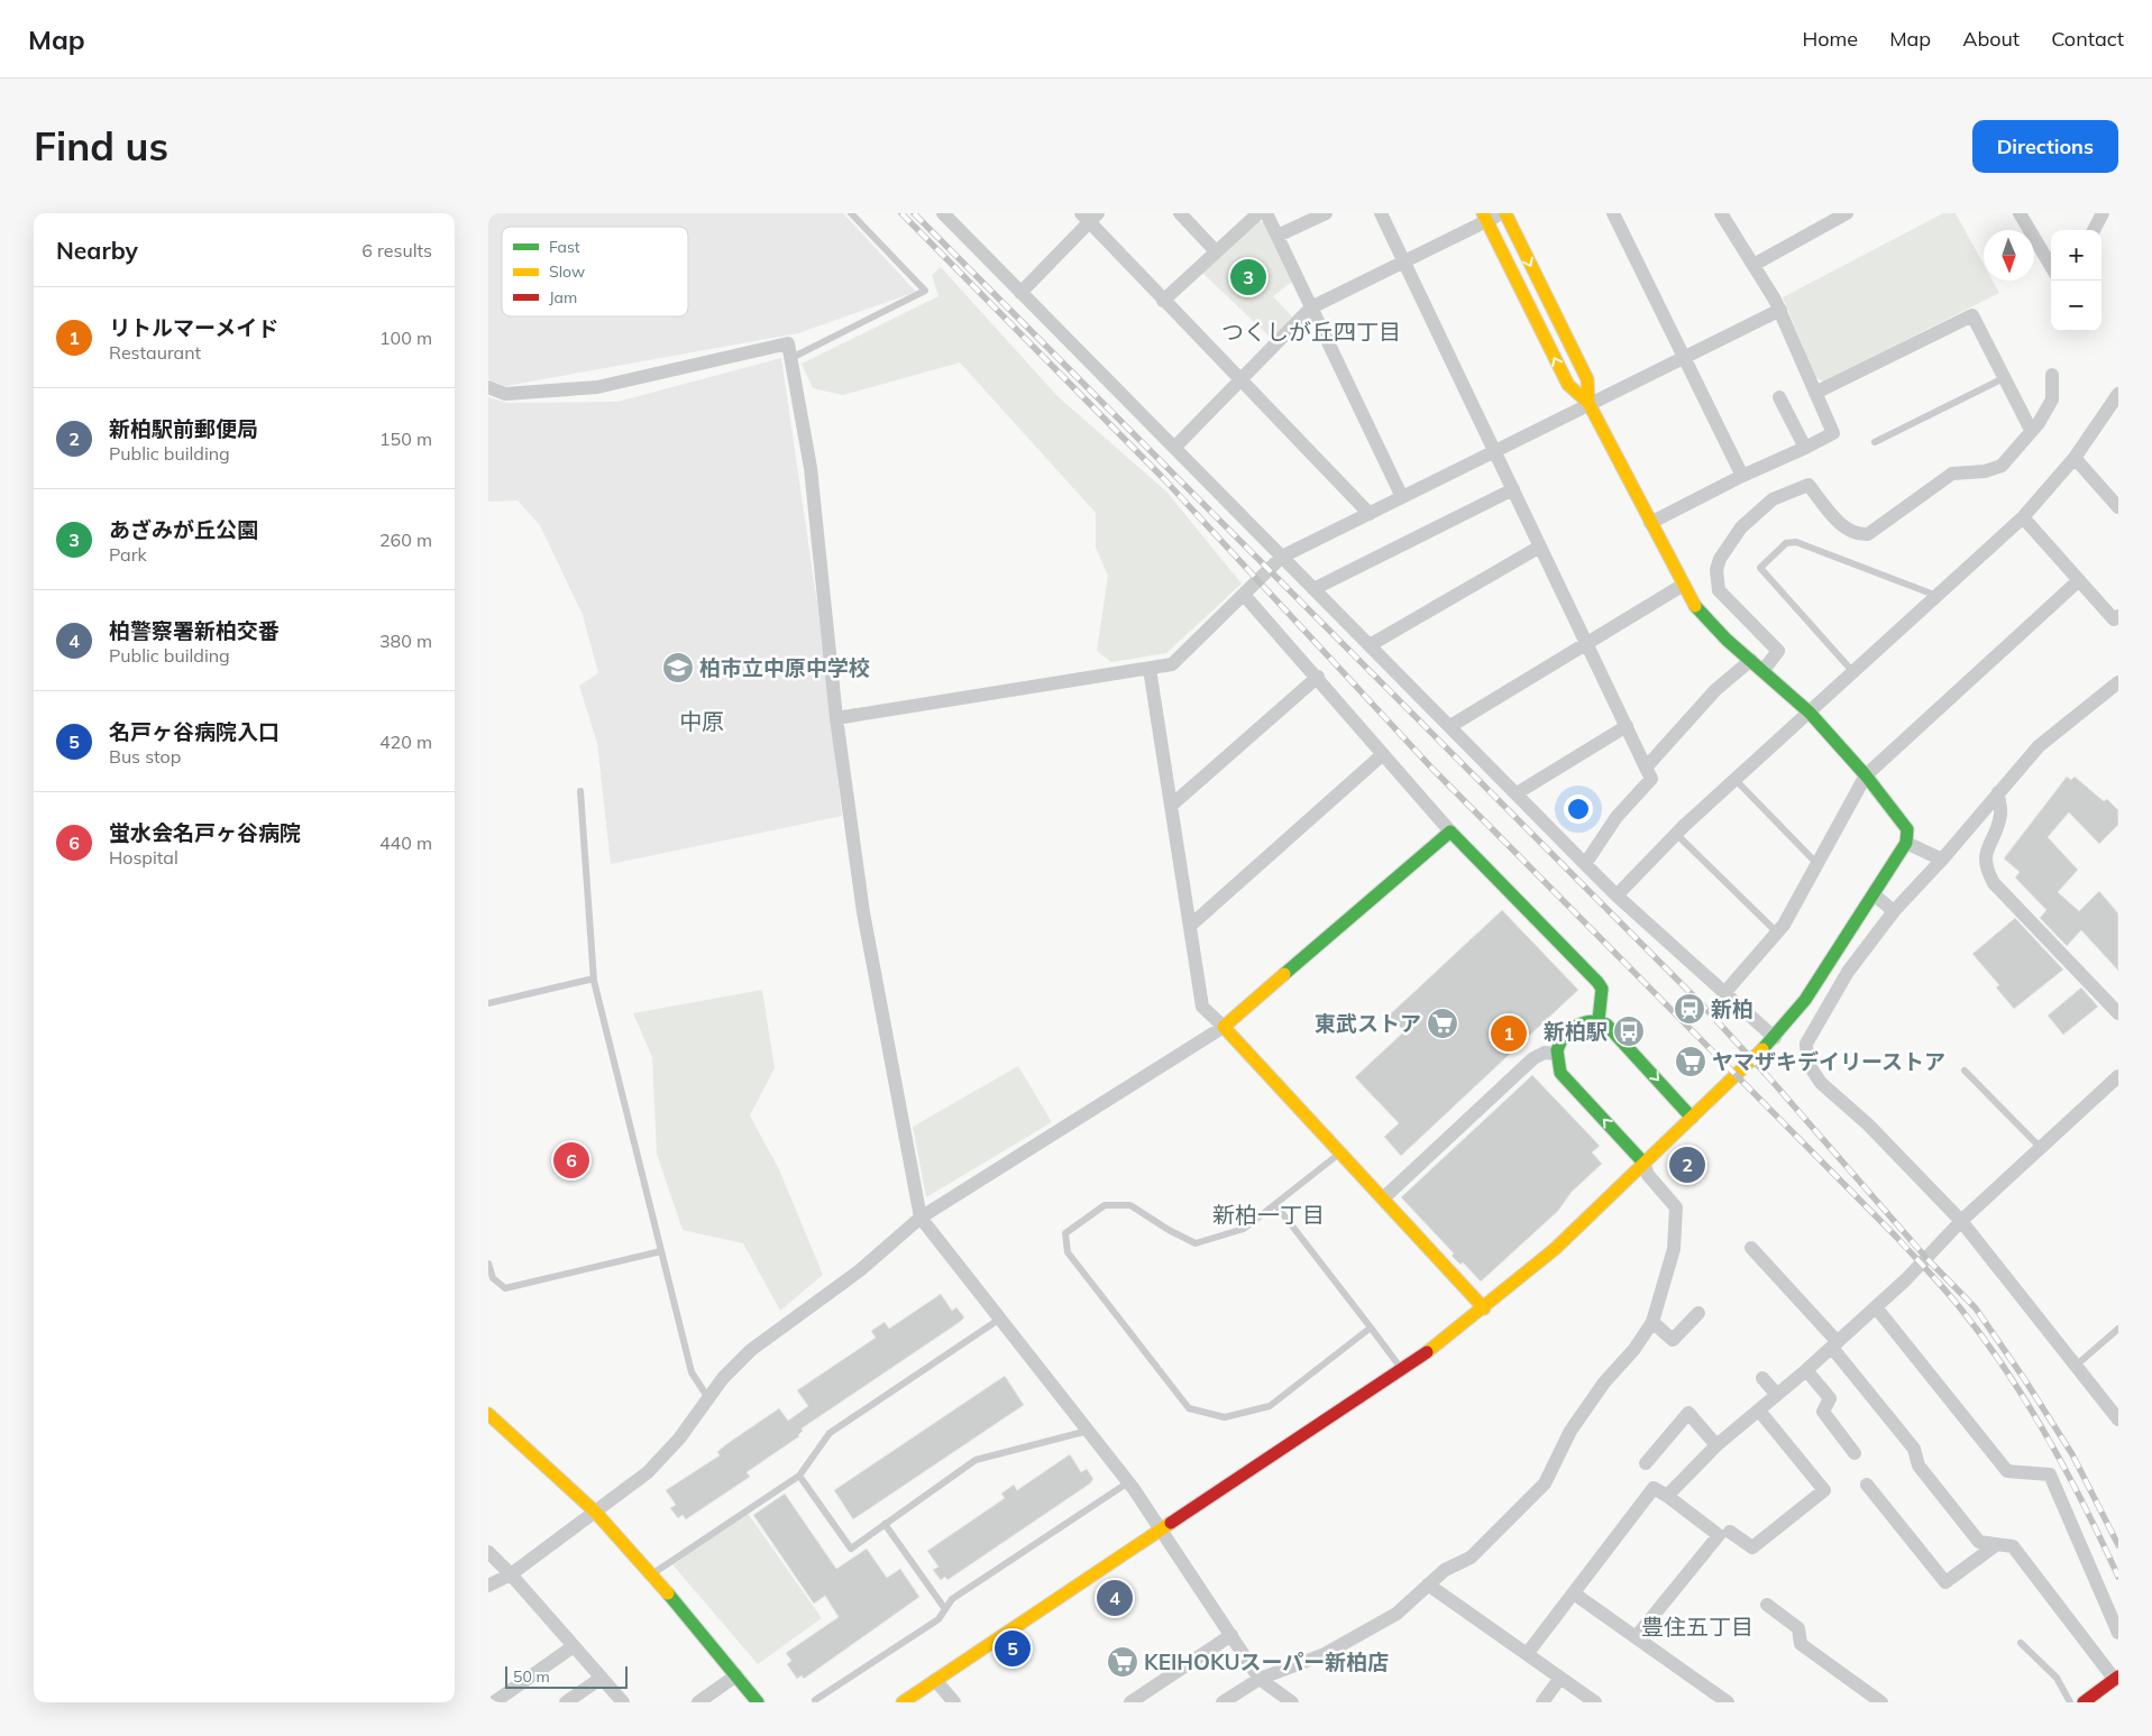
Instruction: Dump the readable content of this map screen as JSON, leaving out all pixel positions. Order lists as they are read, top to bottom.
{
  "districts": [
    "つくしが丘四丁目",
    "中原",
    "新柏一丁目",
    "豊住五丁目"
  ],
  "places": {
    "school or university": ["柏市立中原中学校"],
    "station": ["新柏"],
    "supermarket": ["東武ストア", "ヤマザキデイリーストア", "KEIHOKUスーパー新柏店"],
    "bus stop": ["新柏駅"]
  },
  "legend": ["Fast", "Slow", "Jam"],
  "scale_bar": "50 m",
  "north": "bottom",
  "page": {
    "header": "Map",
    "nav": [
      "Home",
      "Map",
      "About",
      "Contact"
    ],
    "buttons": "Directions",
    "title": "Find us",
    "heading": ["Nearby", "6 results"],
    "map_buttons": ["+", "−"],
    "pins": [
      "3",
      "1",
      "6",
      "2",
      "4",
      "5"
    ],
    "list": [
      {
        "mark": "1",
        "name": "リトルマーメイド",
        "note": "Restaurant",
        "value": "100 m"
      },
      {
        "mark": "2",
        "name": "新柏駅前郵便局",
        "note": "Public building",
        "value": "150 m"
      },
      {
        "mark": "3",
        "name": "あざみが丘公園",
        "note": "Park",
        "value": "260 m"
      },
      {
        "mark": "4",
        "name": "柏警察署新柏交番",
        "note": "Public building",
        "value": "380 m"
      },
      {
        "mark": "5",
        "name": "名戸ヶ谷病院入口",
        "note": "Bus stop",
        "value": "420 m"
      },
      {
        "mark": "6",
        "name": "蛍水会名戸ヶ谷病院",
        "note": "Hospital",
        "value": "440 m"
      }
    ],
    "scale": "50 m"
  }
}
